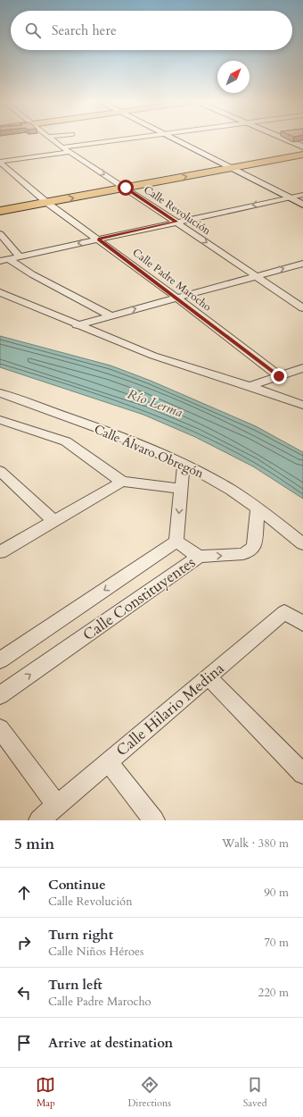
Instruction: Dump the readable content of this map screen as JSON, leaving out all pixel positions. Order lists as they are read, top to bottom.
{
  "streets": {
    "street": [
      "Calle Revolución",
      "Calle Padre Marocho",
      "Calle Álvaro Obregón",
      "Calle Constituyentes",
      "Calle Hilario Medina"
    ]
  },
  "crossings": [
    ["Calle Álvaro Obregón", "Calle Constituyentes"]
  ],
  "water": ["Río Lerma"],
  "north": "top right",
  "page": {
    "search": "Search here",
    "heading": ["5 min", "Walk · 380 m"],
    "list": [
      ["Continue", "Calle Revolución", "90 m"],
      ["Turn right", "Calle Niños Héroes", "70 m"],
      ["Turn left", "Calle Padre Marocho", "220 m"],
      "Arrive at destination"
    ],
    "nav": ["Map", "Directions", "Saved"]
  }
}
